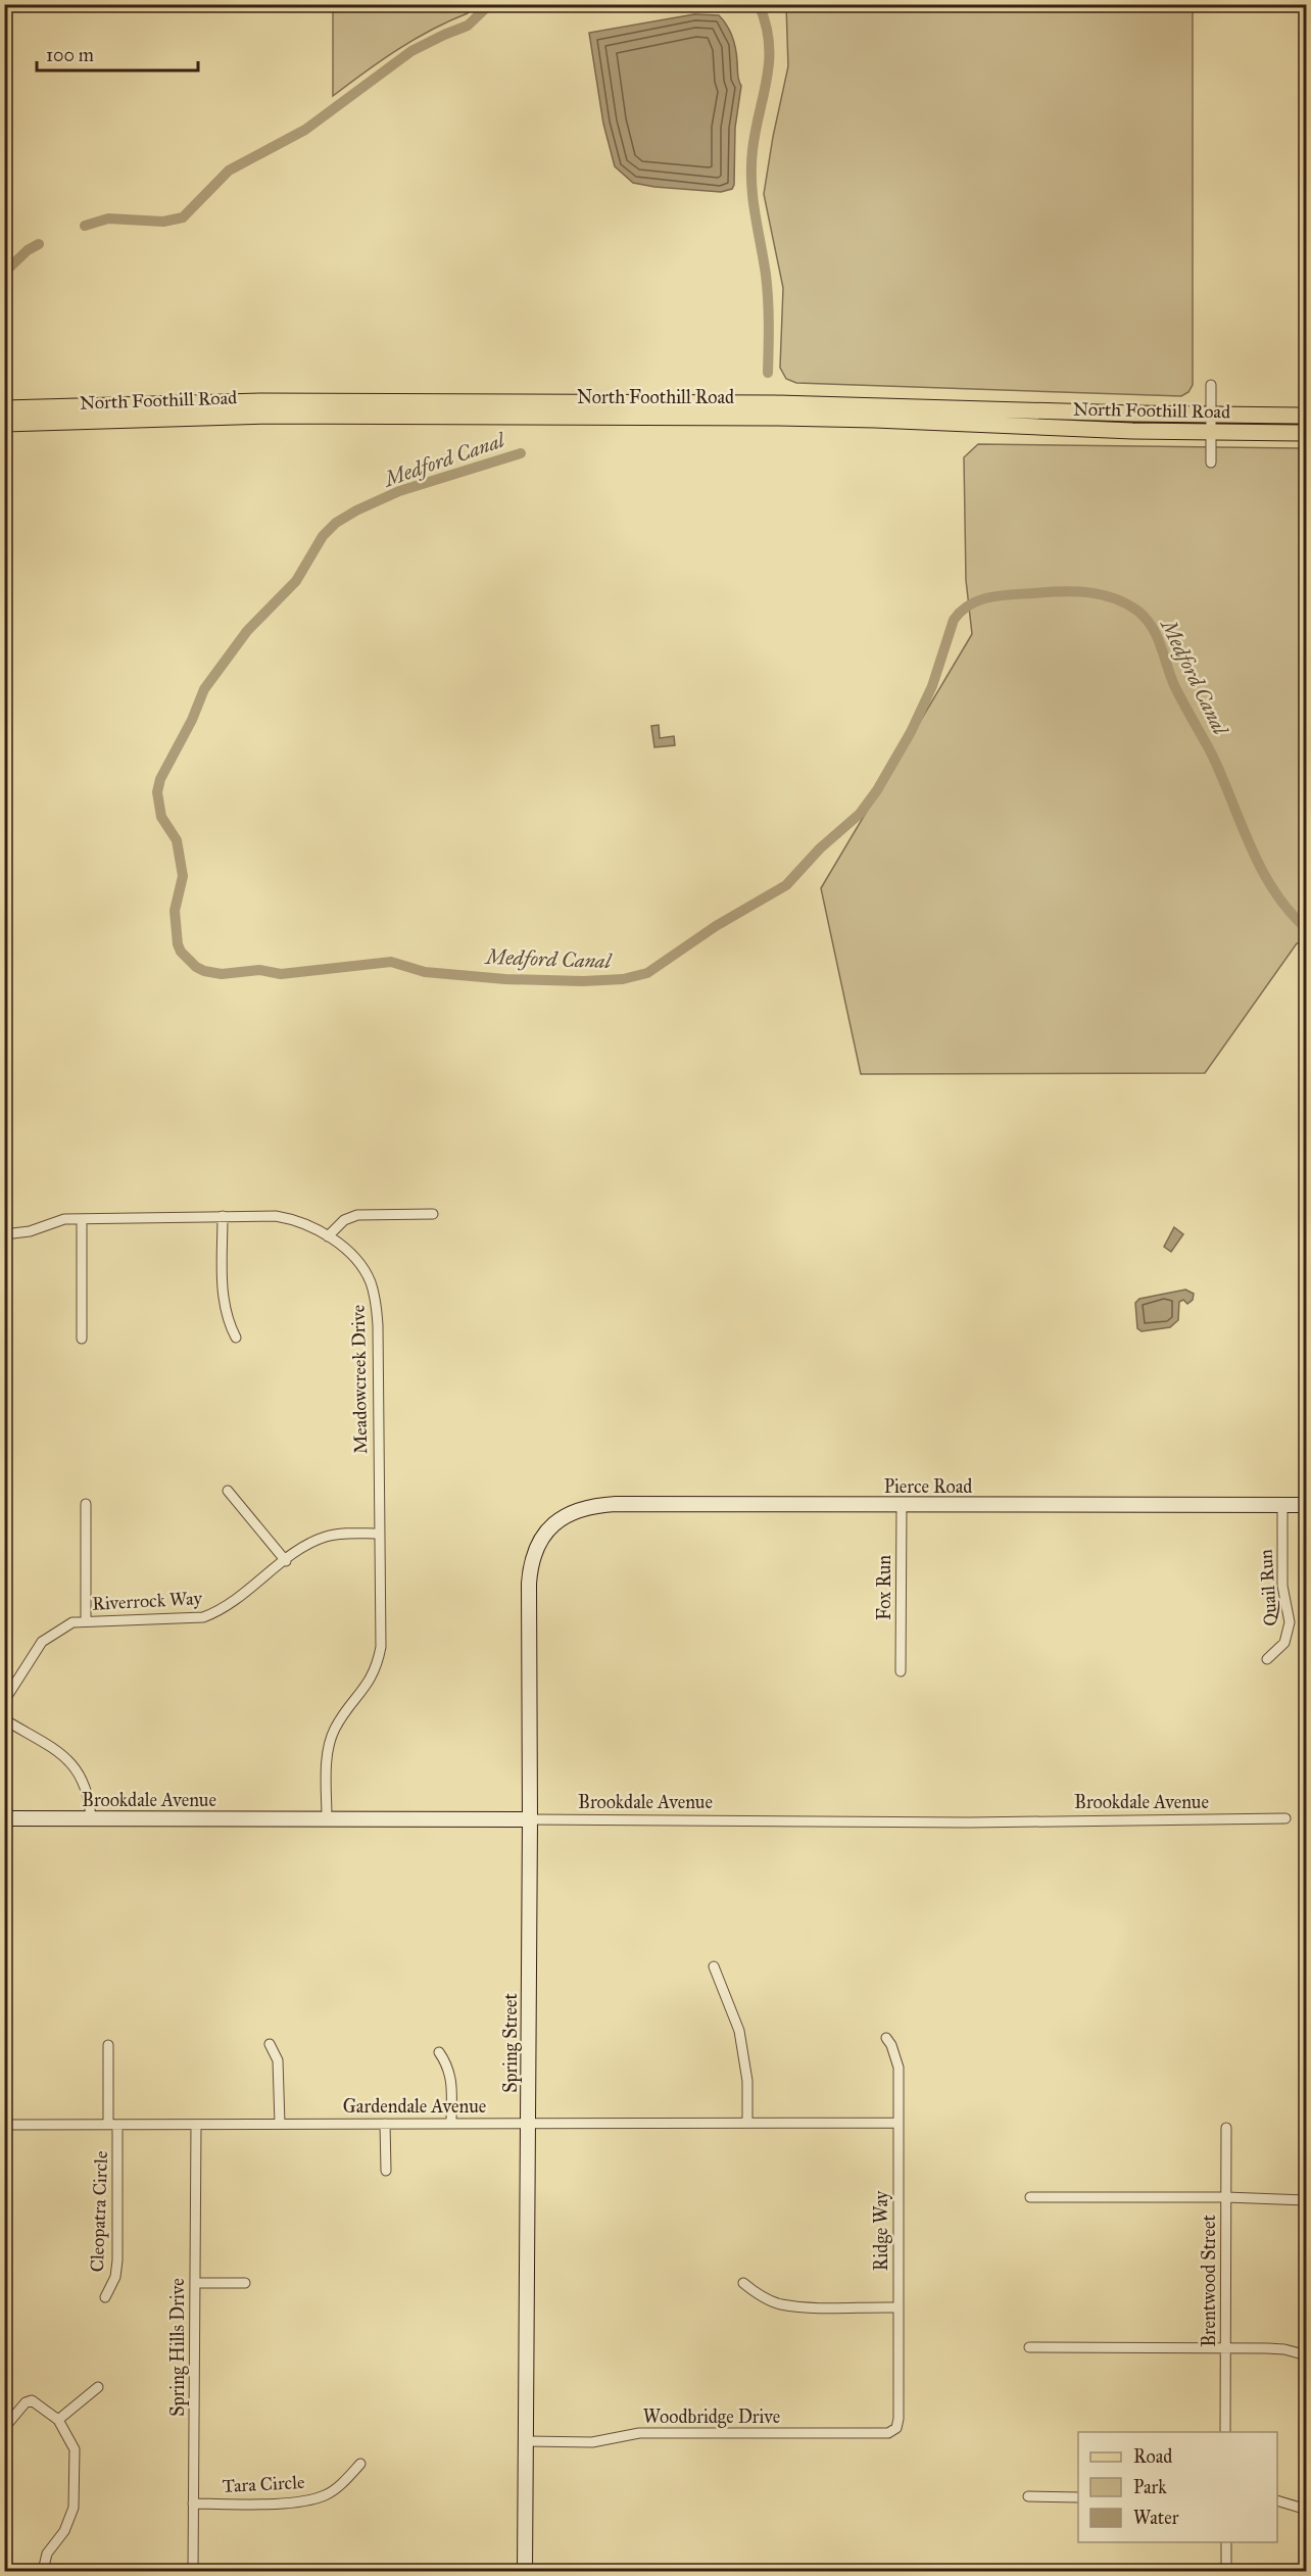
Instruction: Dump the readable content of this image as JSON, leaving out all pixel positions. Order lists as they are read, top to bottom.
{
  "streets": {
    "main road": ["North Foothill Road"],
    "street": [
      "Meadowcreek Drive",
      "Pierce Road",
      "Fox Run",
      "Quail Run",
      "Riverrock Way",
      "Brookdale Avenue",
      "Spring Street",
      "Gardendale Avenue",
      "Cleopatra Circle",
      "Ridge Way",
      "Brentwood Street",
      "Spring Hills Drive",
      "Woodbridge Drive",
      "Tara Circle"
    ]
  },
  "crossings": [
    ["Meadowcreek Drive", "Riverrock Way"],
    ["Meadowcreek Drive", "Brookdale Avenue"],
    ["Pierce Road", "Fox Run"],
    ["Pierce Road", "Quail Run"],
    ["Pierce Road", "Spring Street"],
    ["Brookdale Avenue", "Spring Street"],
    ["Spring Street", "Gardendale Avenue"],
    ["Spring Street", "Woodbridge Drive"],
    ["Gardendale Avenue", "Cleopatra Circle"],
    ["Gardendale Avenue", "Ridge Way"],
    ["Gardendale Avenue", "Spring Hills Drive"],
    ["Ridge Way", "Woodbridge Drive"],
    ["Spring Hills Drive", "Tara Circle"]
  ],
  "water": ["Medford Canal"],
  "legend": ["Road", "Park", "Water"],
  "scale_bar": "100 m"
}
